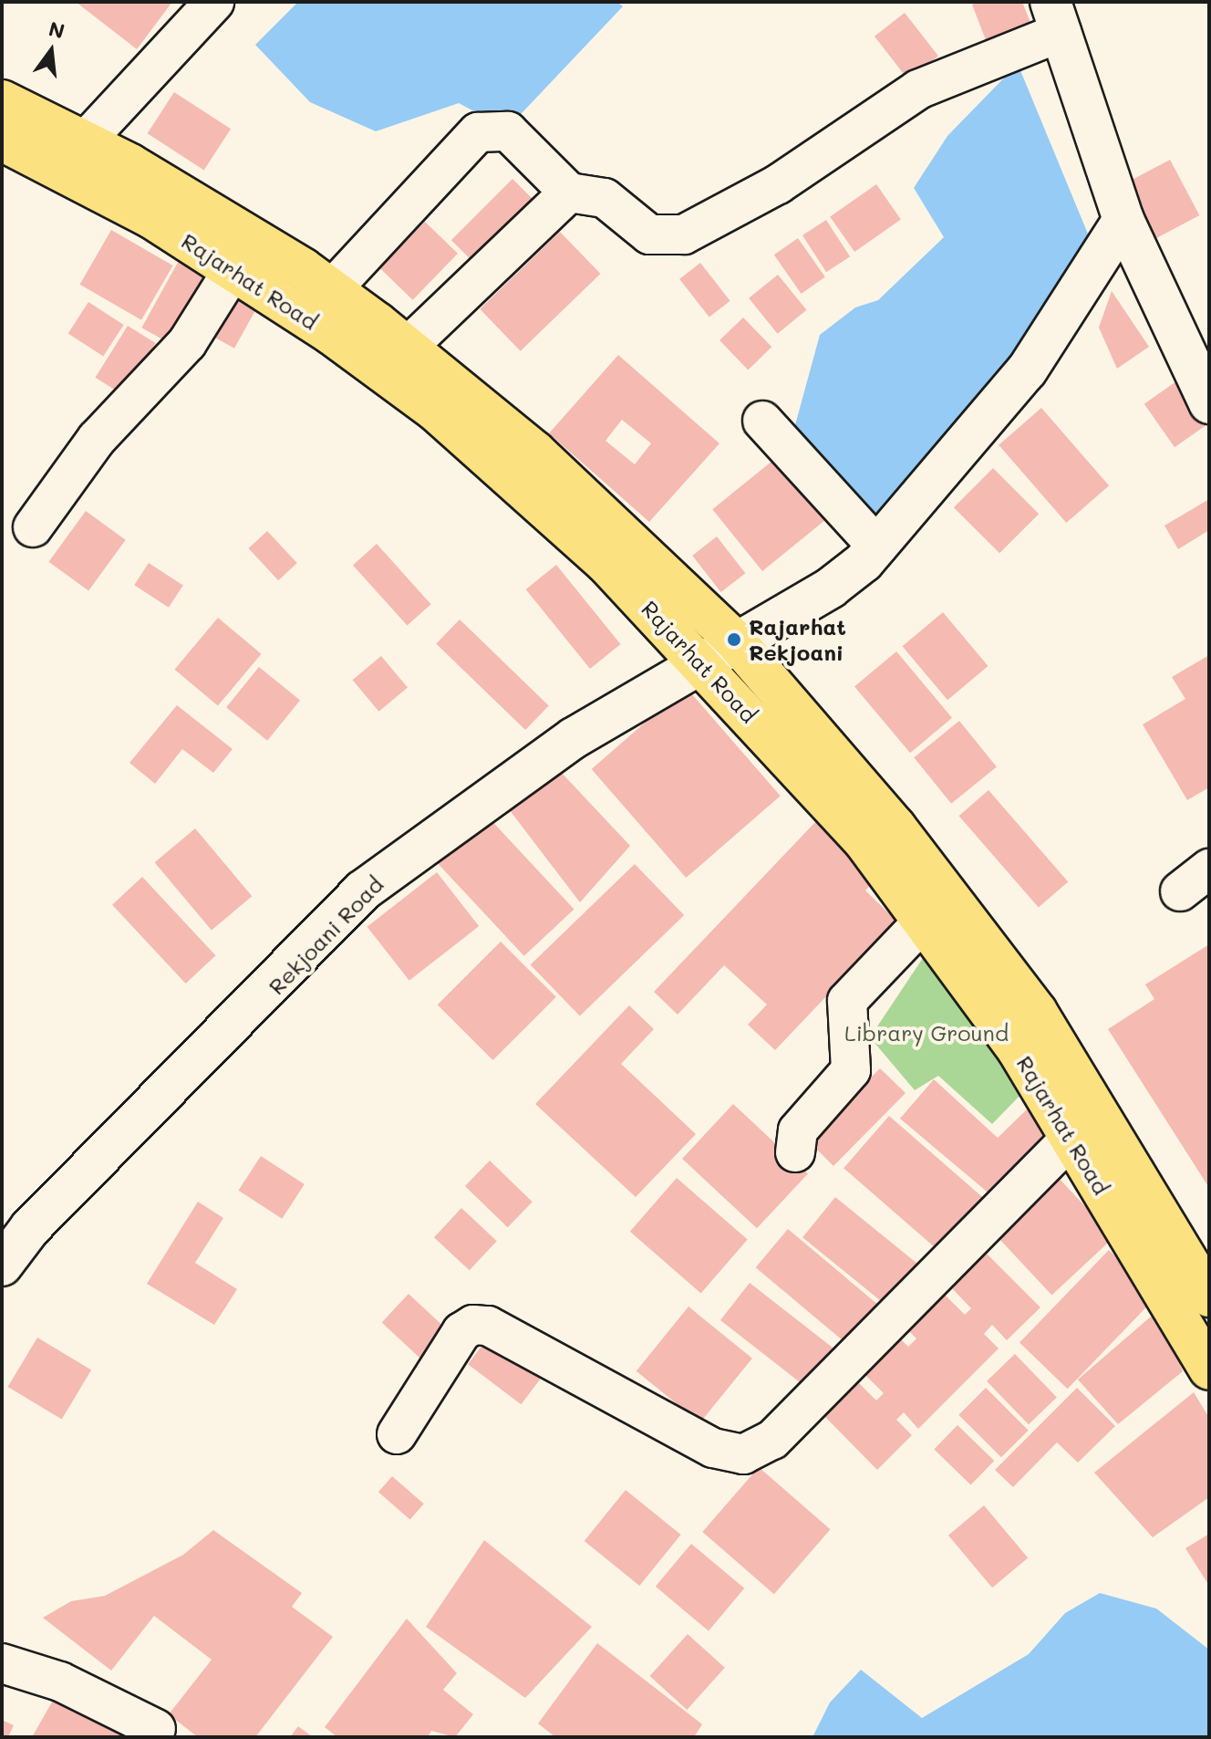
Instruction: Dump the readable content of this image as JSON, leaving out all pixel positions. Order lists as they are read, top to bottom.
{
  "streets": {
    "main road": ["Rajarhat Road"],
    "street": ["Rekjoani Road"]
  },
  "crossings": [
    ["Rajarhat Road", "Rekjoani Road"]
  ],
  "parks": ["Library Ground"],
  "places": ["Rajarhat Rekjoani"],
  "north": "top"
}
